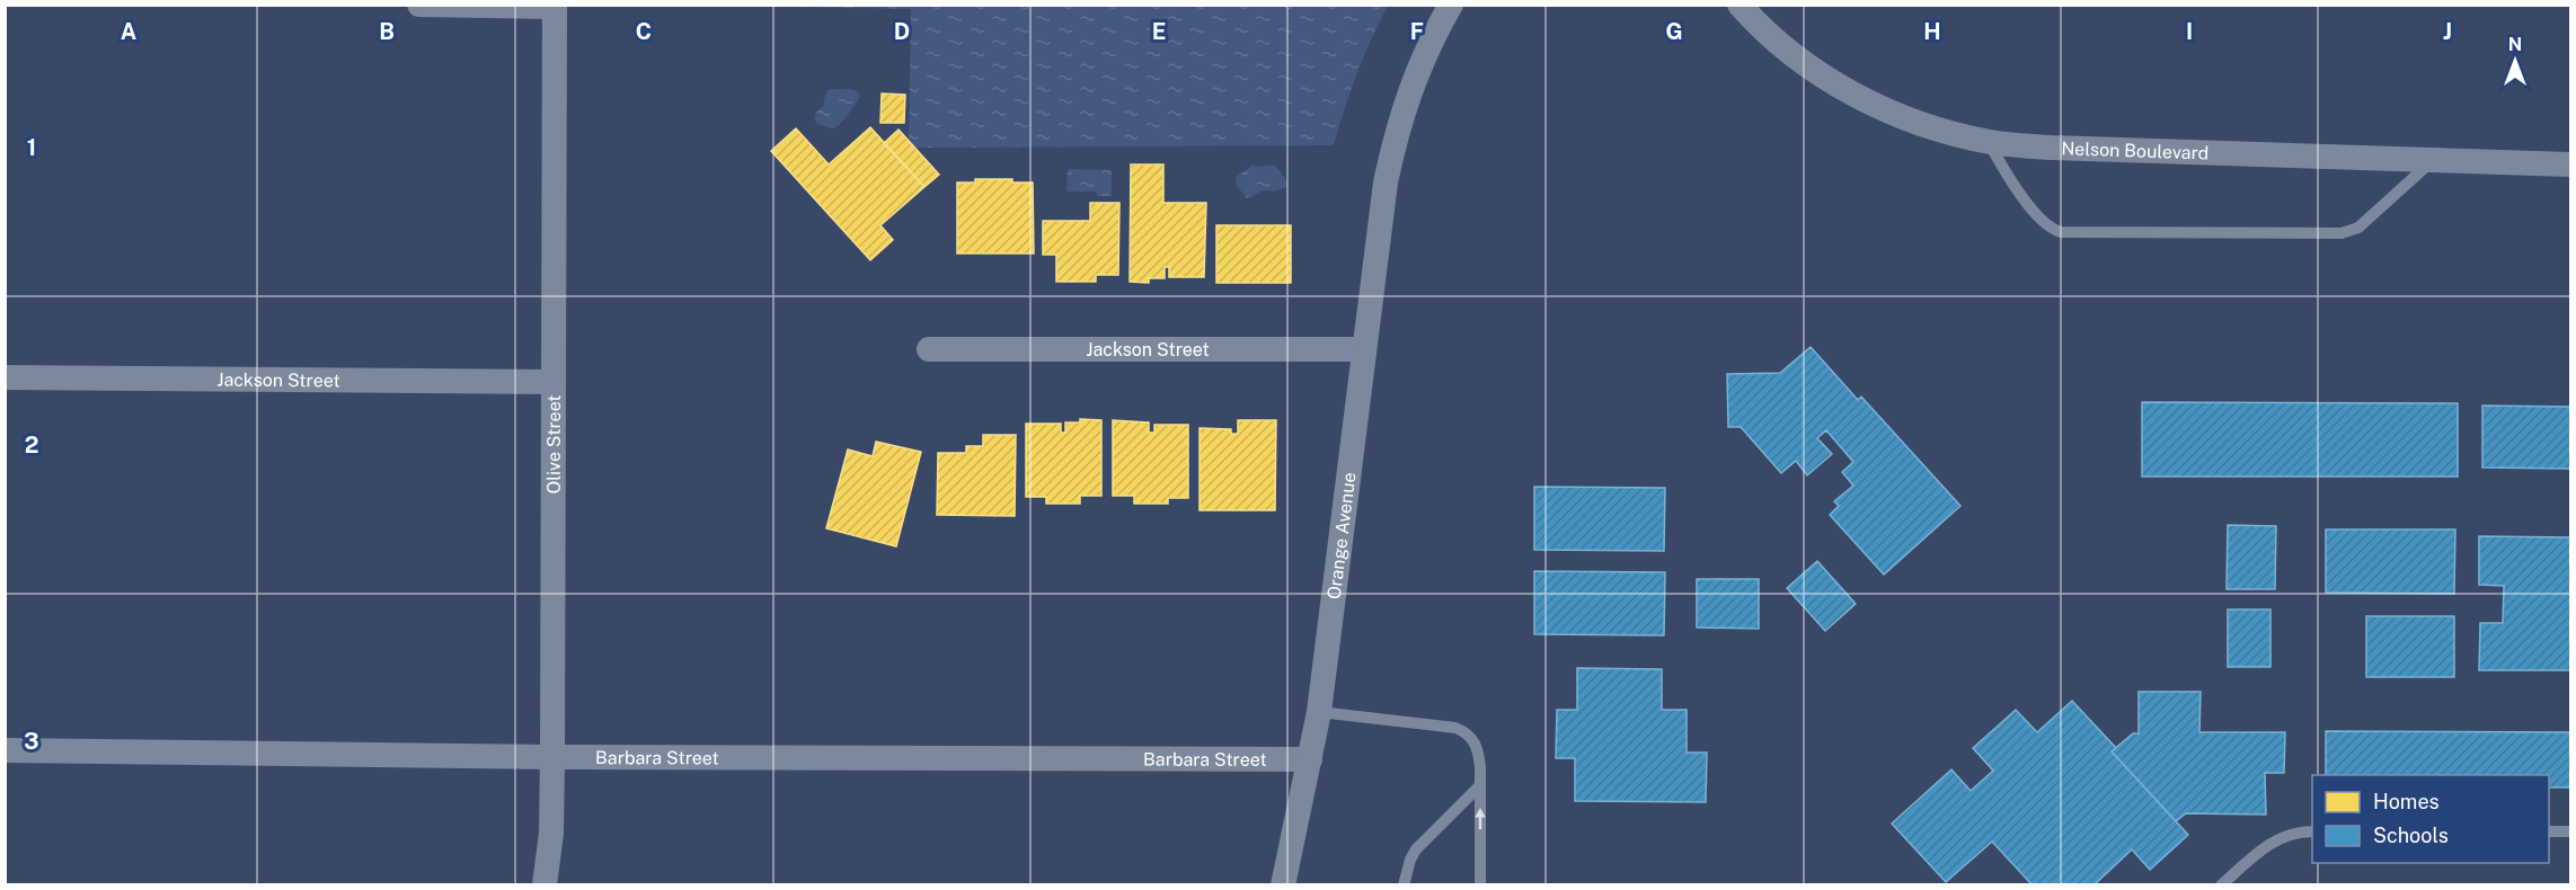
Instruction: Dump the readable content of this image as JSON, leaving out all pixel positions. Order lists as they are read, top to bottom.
{
  "streets": {
    "street": [
      "Nelson Boulevard",
      "Jackson Street",
      "Olive Street",
      "Orange Avenue",
      "Barbara Street"
    ]
  },
  "crossings": [
    ["Jackson Street", "Olive Street"],
    ["Jackson Street", "Orange Avenue"],
    ["Olive Street", "Barbara Street"],
    ["Orange Avenue", "Barbara Street"]
  ],
  "legend": ["Homes", "Schools"],
  "north": "top",
  "grid": {
    "columns": [
      "A",
      "B",
      "C",
      "D",
      "E",
      "F",
      "G",
      "H",
      "I",
      "J"
    ],
    "rows": ["1", "2", "3"]
  }
}
